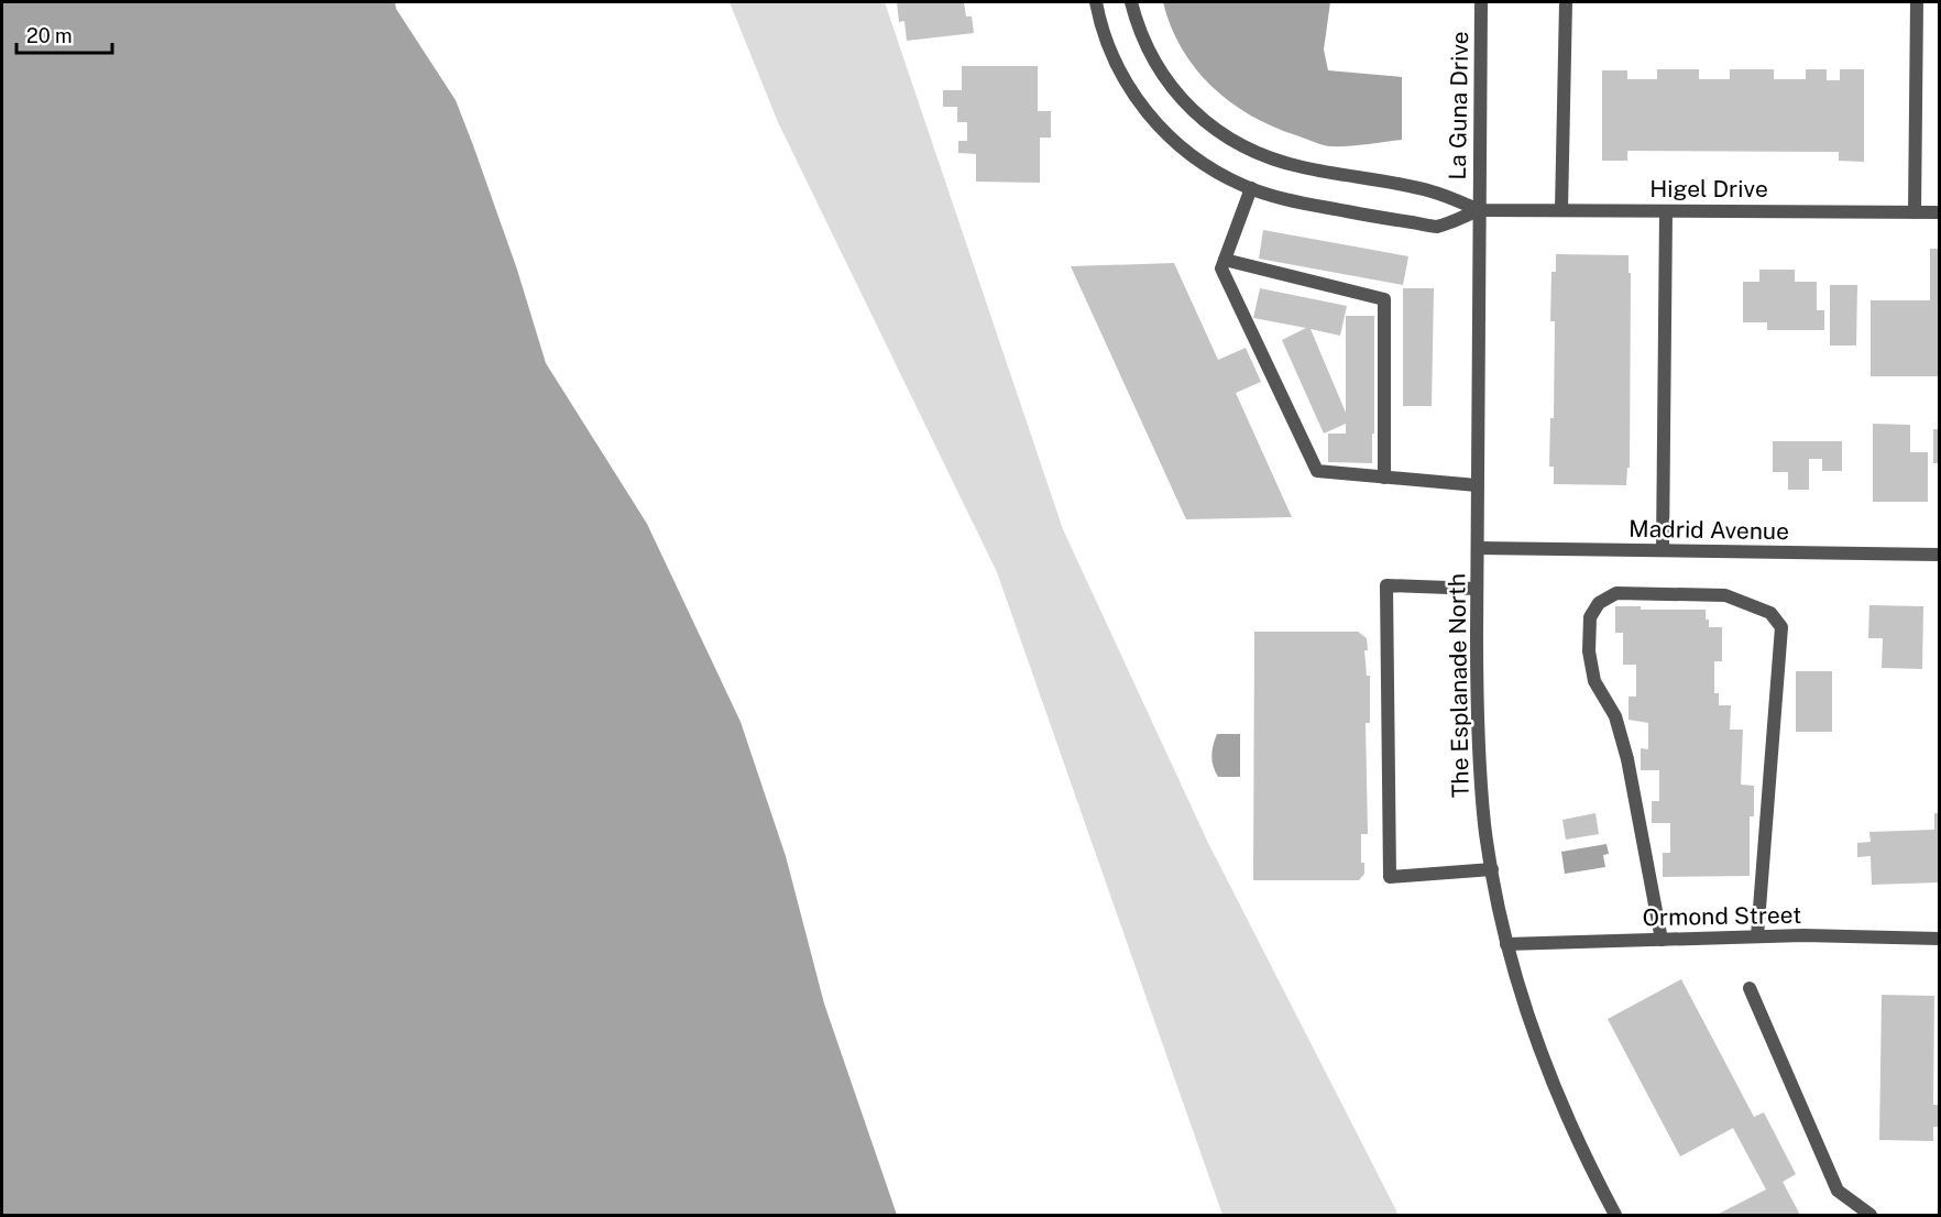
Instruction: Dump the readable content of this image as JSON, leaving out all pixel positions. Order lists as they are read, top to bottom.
{
  "streets": {
    "street": [
      "La Guna Drive",
      "Higel Drive",
      "Madrid Avenue",
      "The Esplanade North",
      "Ormond Street"
    ]
  },
  "crossings": [
    ["La Guna Drive", "Higel Drive"],
    ["La Guna Drive", "The Esplanade North"],
    ["Higel Drive", "The Esplanade North"],
    ["Madrid Avenue", "The Esplanade North"],
    ["The Esplanade North", "Ormond Street"]
  ],
  "scale_bar": "20 m"
}
